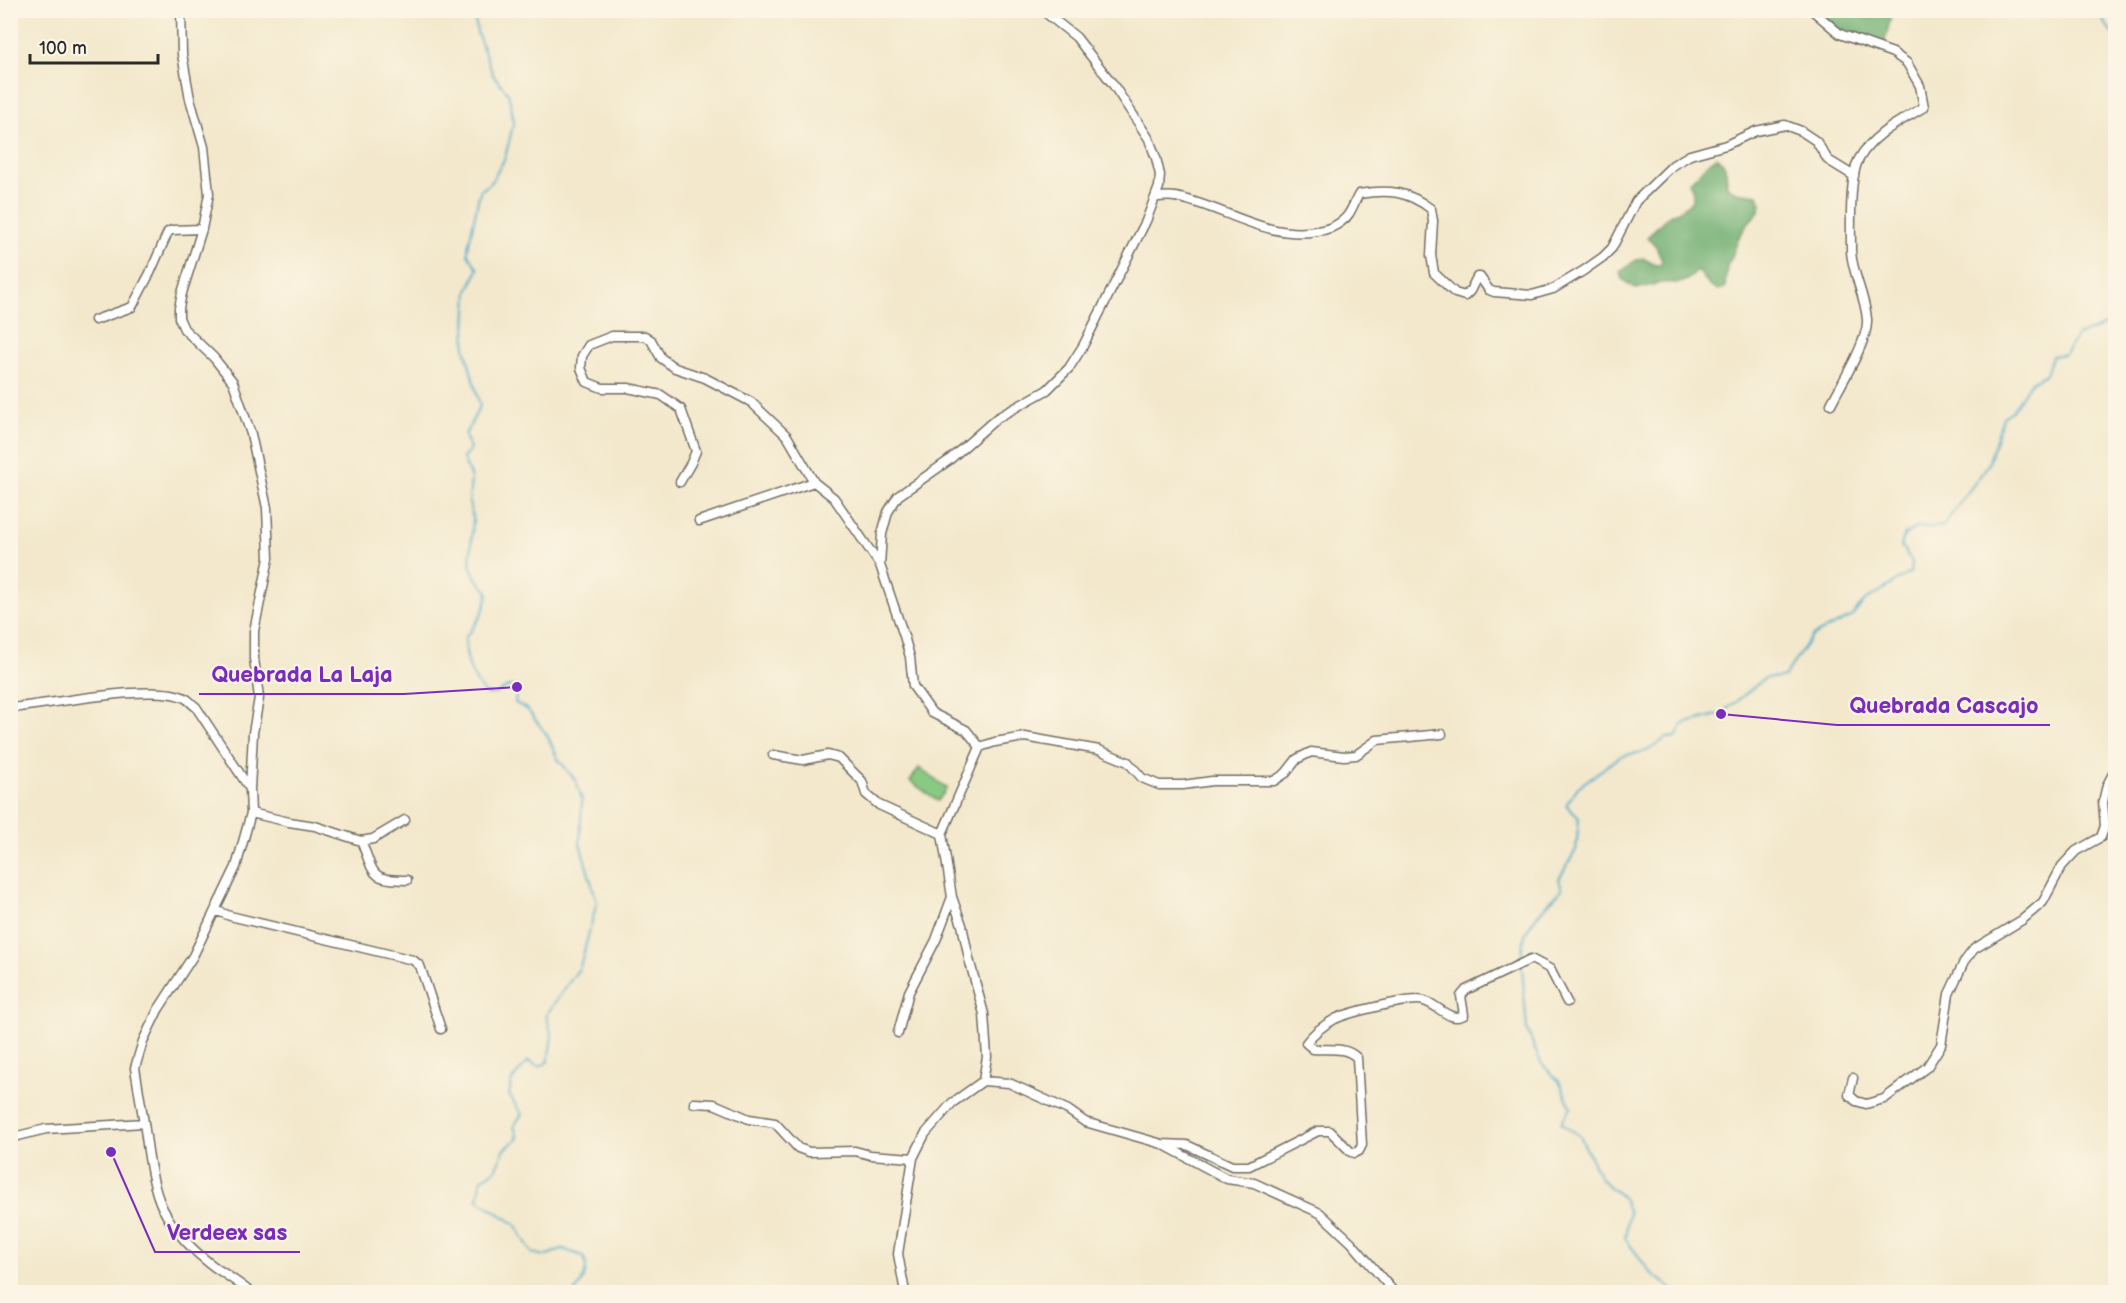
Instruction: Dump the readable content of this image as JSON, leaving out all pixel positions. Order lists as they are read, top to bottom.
{
  "places": ["Quebrada La Laja", "Quebrada Cascajo", "Verdeex sas"],
  "scale_bar": "100 m"
}
